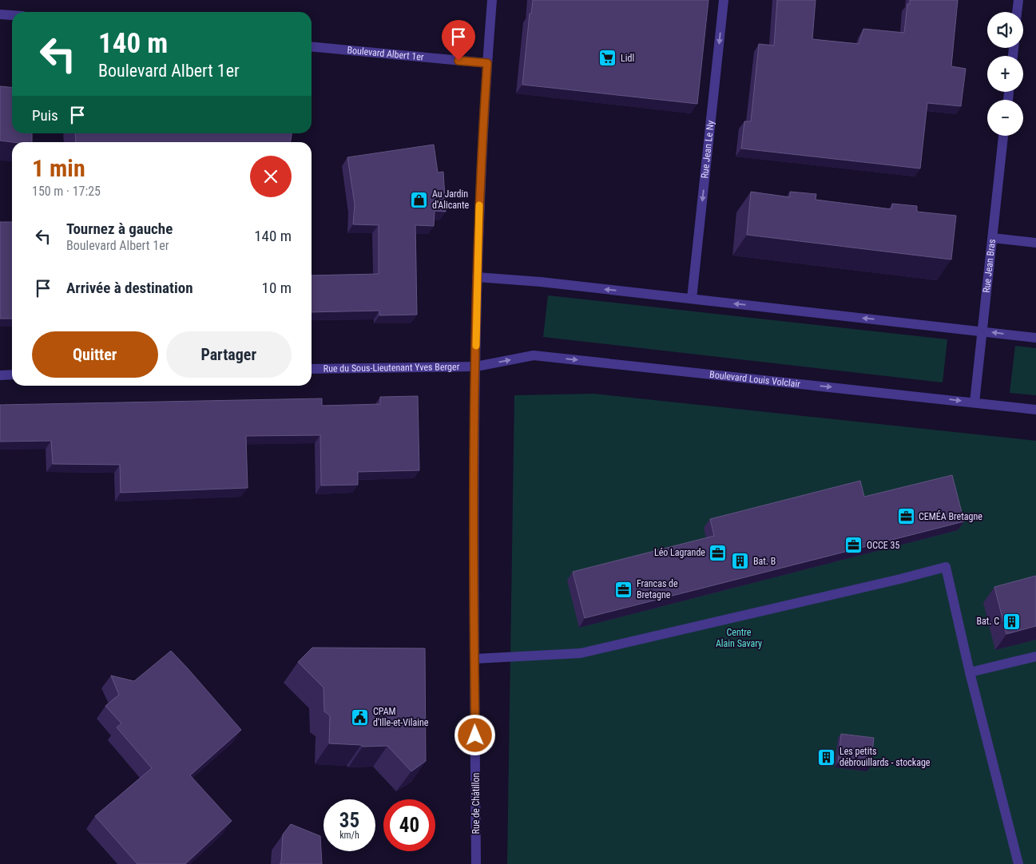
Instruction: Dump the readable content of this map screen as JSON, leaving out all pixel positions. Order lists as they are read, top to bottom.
{
  "streets": {
    "street": [
      "Boulevard Albert 1er",
      "Rue Jean Le Ny",
      "Rue Jean Bras",
      "Rue du Sous-Lieutenant Yves Berger",
      "Boulevard Louis Volclair",
      "Rue de Châtillon"
    ]
  },
  "crossings": [
    ["Boulevard Albert 1er", "Rue de Châtillon"],
    ["Rue Jean Bras", "Boulevard Louis Volclair"],
    ["Rue du Sous-Lieutenant Yves Berger", "Boulevard Louis Volclair"],
    ["Rue du Sous-Lieutenant Yves Berger", "Rue de Châtillon"],
    ["Boulevard Louis Volclair", "Rue de Châtillon"]
  ],
  "one_way": ["Rue Jean Le Ny"],
  "parks": ["Centre Alain Savary"],
  "places": {
    "supermarket": ["Lidl"],
    "shop": ["Au Jardin d'Alicante"],
    "office": [
      "CEMÉA Bretagne",
      "OCCE 35",
      "Léo Lagrande",
      "Francas de Bretagne"
    ],
    "building": ["Bat. B", "Bat. C", "Les petits débrouillards - stockage"],
    "public building": ["CPAM d'Ille-et-Vilaine"]
  },
  "page": {
    "map_buttons": ["+", "−"],
    "turn": ["140 m", "Boulevard Albert 1er"],
    "then": "Puis",
    "heading": ["1 min", "150 m · 17:25"],
    "list": [
      {
        "name": "Tournez à gauche",
        "note": "Boulevard Albert 1er",
        "value": "140 m"
      },
      {
        "name": "Arrivée à destination",
        "value": "10 m"
      }
    ],
    "buttons": ["Quitter", "Partager"],
    "speed": "35 km/h",
    "limit": "40"
  }
}
